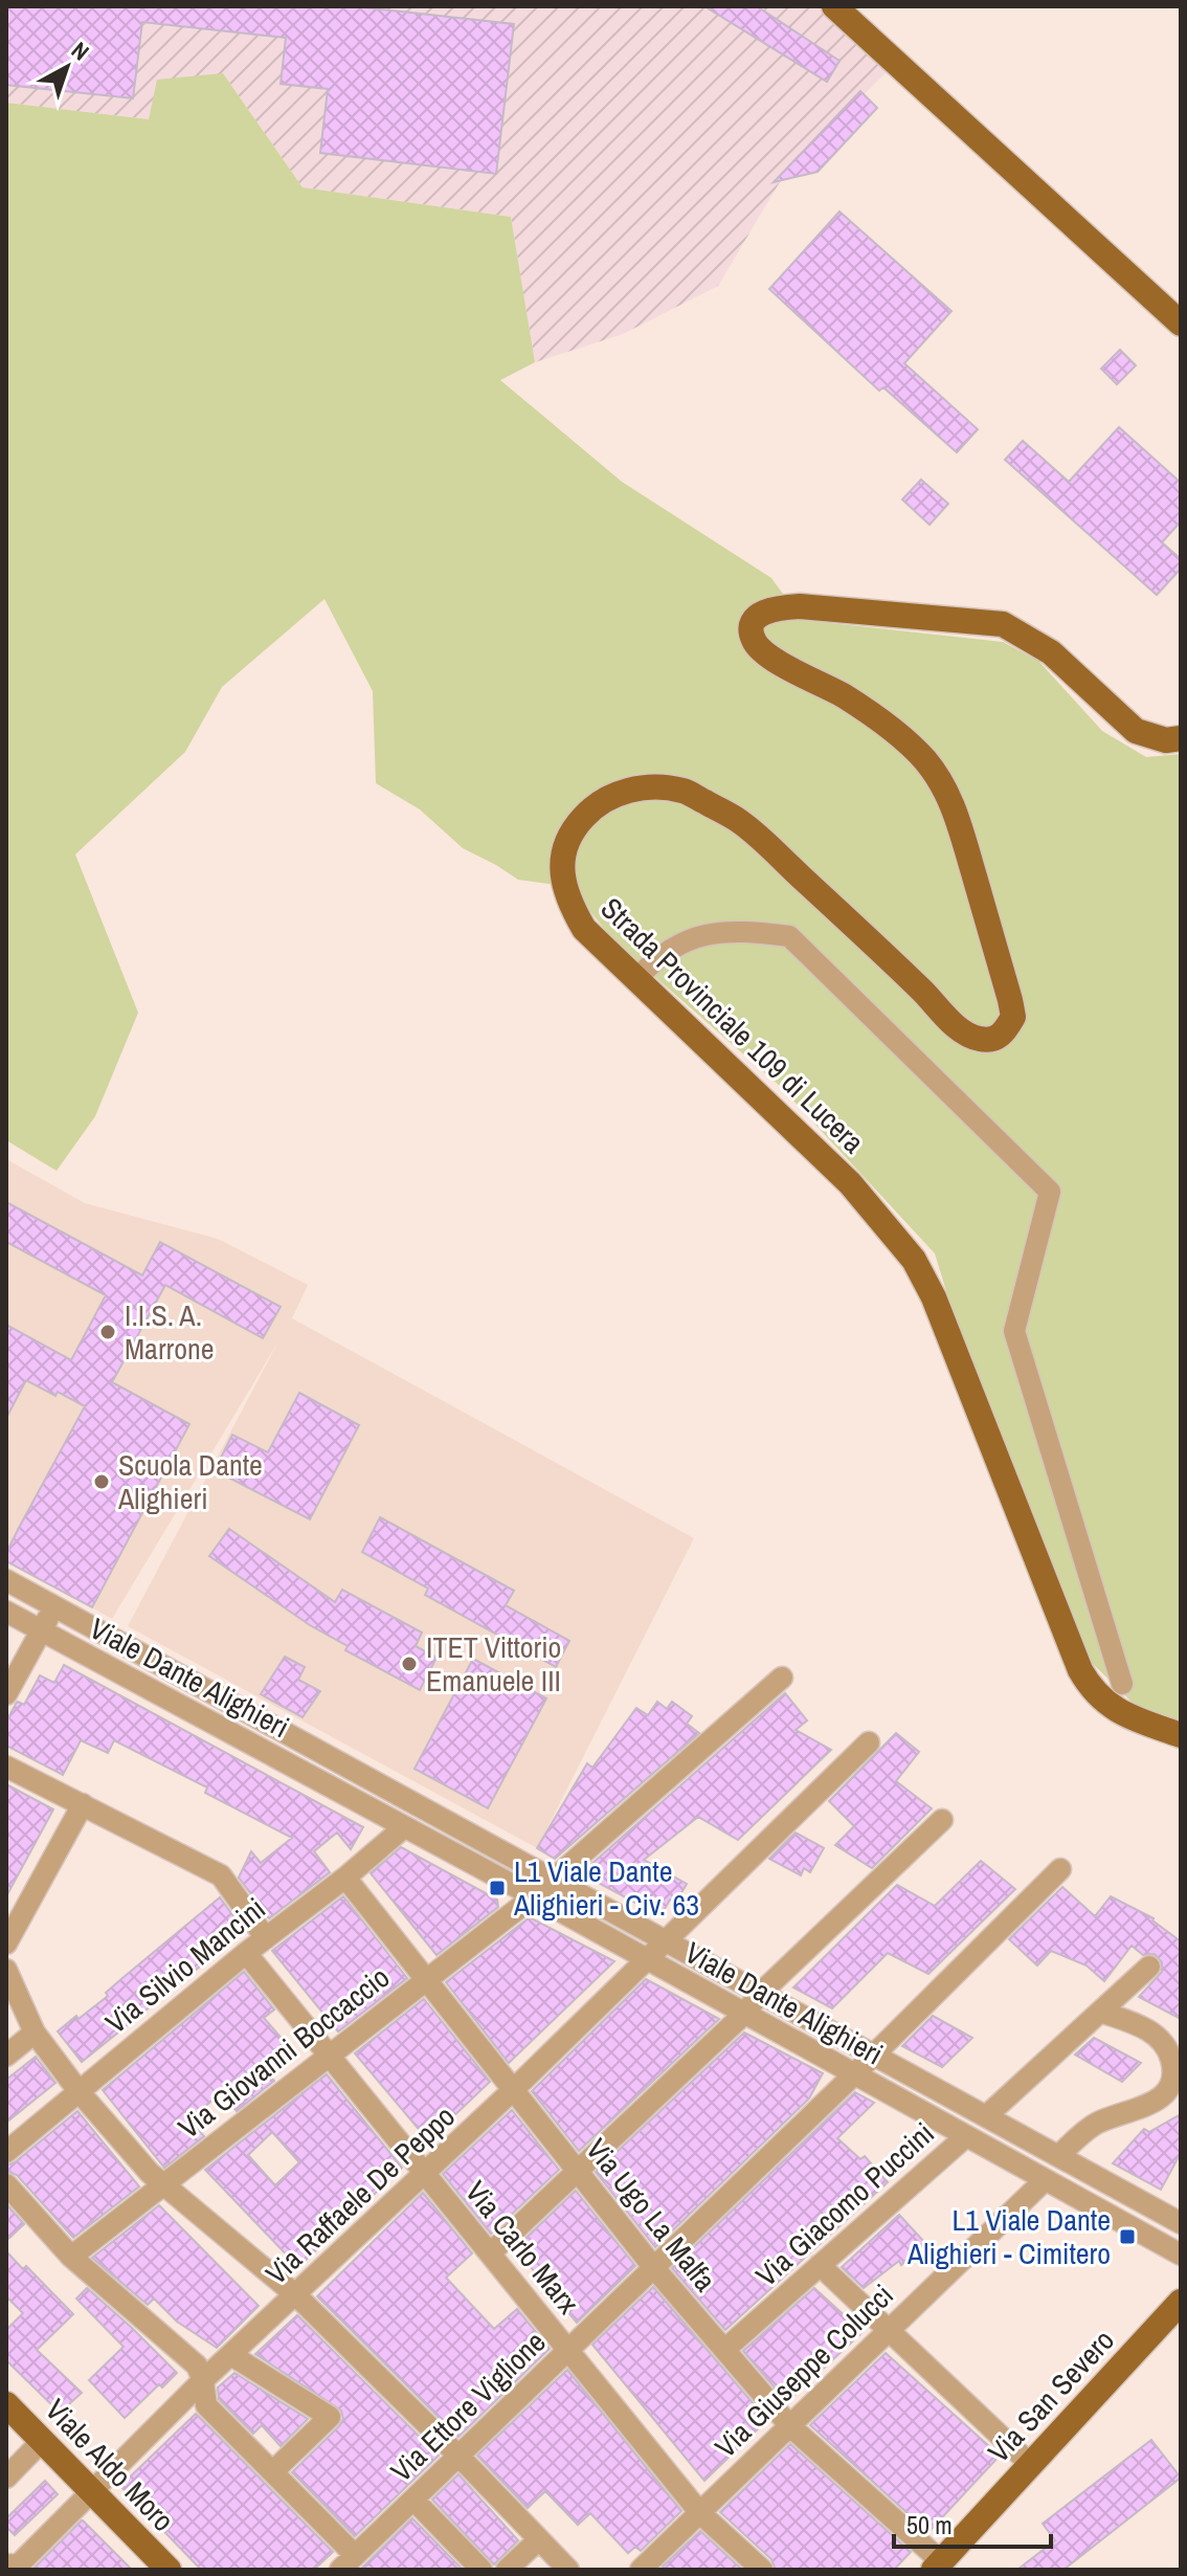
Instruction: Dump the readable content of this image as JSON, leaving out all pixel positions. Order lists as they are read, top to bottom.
{
  "streets": {
    "main road": ["Strada Provinciale 109 di Lucera", "Via San Severo", "Viale Aldo Moro"],
    "street": [
      "Viale Dante Alighieri",
      "Via Silvio Mancini",
      "Via Giovanni Boccaccio",
      "Via Raffaele De Peppo",
      "Via Giacomo Puccini",
      "Via Ugo La Malfa",
      "Via Carlo Marx",
      "Via Giuseppe Colucci",
      "Via Ettore Viglione"
    ]
  },
  "crossings": [
    ["Viale Dante Alighieri", "Via Silvio Mancini"],
    ["Viale Dante Alighieri", "Via Giovanni Boccaccio"],
    ["Viale Dante Alighieri", "Via Raffaele De Peppo"],
    ["Viale Dante Alighieri", "Via Giacomo Puccini"],
    ["Viale Dante Alighieri", "Via Giuseppe Colucci"],
    ["Viale Dante Alighieri", "Via Ettore Viglione"],
    ["Via Silvio Mancini", "Via Ugo La Malfa"],
    ["Via Silvio Mancini", "Via Carlo Marx"],
    ["Via Giovanni Boccaccio", "Via Ugo La Malfa"],
    ["Via Giovanni Boccaccio", "Via Carlo Marx"],
    ["Via Raffaele De Peppo", "Via Ugo La Malfa"],
    ["Via Raffaele De Peppo", "Via Carlo Marx"],
    ["Via Raffaele De Peppo", "Viale Aldo Moro"],
    ["Via Giacomo Puccini", "Via Ugo La Malfa"],
    ["Via Ugo La Malfa", "Via Giuseppe Colucci"],
    ["Via Ugo La Malfa", "Via San Severo"],
    ["Via Ugo La Malfa", "Via Ettore Viglione"],
    ["Via Carlo Marx", "Via Giuseppe Colucci"],
    ["Via Carlo Marx", "Via Ettore Viglione"]
  ],
  "places": {
    "other": ["I.I.S. A. Marrone", "Scuola Dante Alighieri", "ITET Vittorio Emanuele III"],
    "transit": ["L1 Viale Dante Alighieri - Civ. 63", "L1 Viale Dante Alighieri - Cimitero"]
  },
  "scale_bar": "50 m",
  "north": "top right"
}
